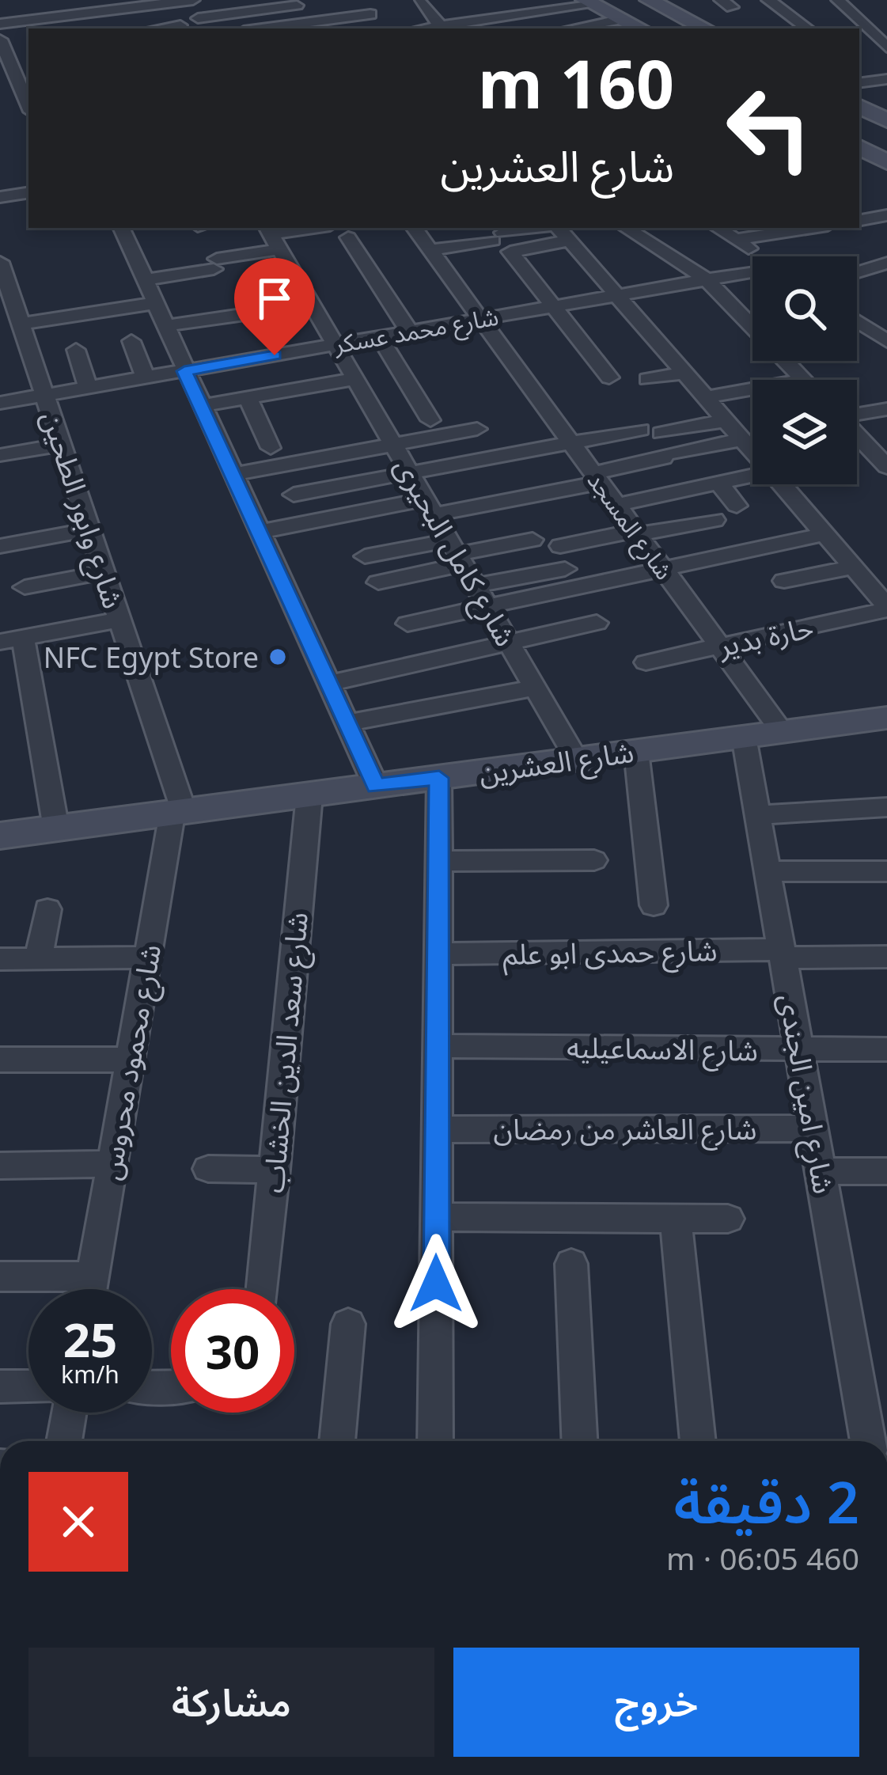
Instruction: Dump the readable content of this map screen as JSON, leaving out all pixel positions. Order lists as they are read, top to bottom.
{
  "streets": {
    "main road": ["شارع العشرين"],
    "street": [
      "شارع محمد عسكر",
      "شارع وابور الطحين",
      "شارع المسجد",
      "شارع كامل البحيرى",
      "حارة بدير",
      "شارع حمدى ابو علم",
      "شارع الاسماعيليه",
      "شارع سعد الدين الخشاب",
      "شارع محمود محروس",
      "شارع امين الجندى",
      "شارع العاشر من رمضان"
    ]
  },
  "crossings": [
    ["شارع محمد عسكر", "شارع وابور الطحين"],
    ["شارع محمد عسكر", "شارع المسجد"],
    ["شارع محمد عسكر", "شارع كامل البحيرى"],
    ["شارع وابور الطحين", "شارع العشرين"],
    ["شارع وابور الطحين", "شارع محمود محروس"],
    ["شارع المسجد", "حارة بدير"],
    ["شارع المسجد", "شارع العشرين"],
    ["شارع كامل البحيرى", "شارع العشرين"],
    ["شارع العشرين", "شارع سعد الدين الخشاب"],
    ["شارع العشرين", "شارع محمود محروس"],
    ["شارع العشرين", "شارع امين الجندى"],
    ["شارع حمدى ابو علم", "شارع امين الجندى"],
    ["شارع الاسماعيليه", "شارع امين الجندى"],
    ["شارع امين الجندى", "شارع العاشر من رمضان"]
  ],
  "places": ["NFC Egypt Store"],
  "page": {
    "turn": ["160 m", "شارع العشرين"],
    "speed": "25 km/h",
    "limit": "30",
    "heading": ["2 دقيقة", "460 m · 06:05"],
    "buttons": ["خروج", "مشاركة"]
  }
}
